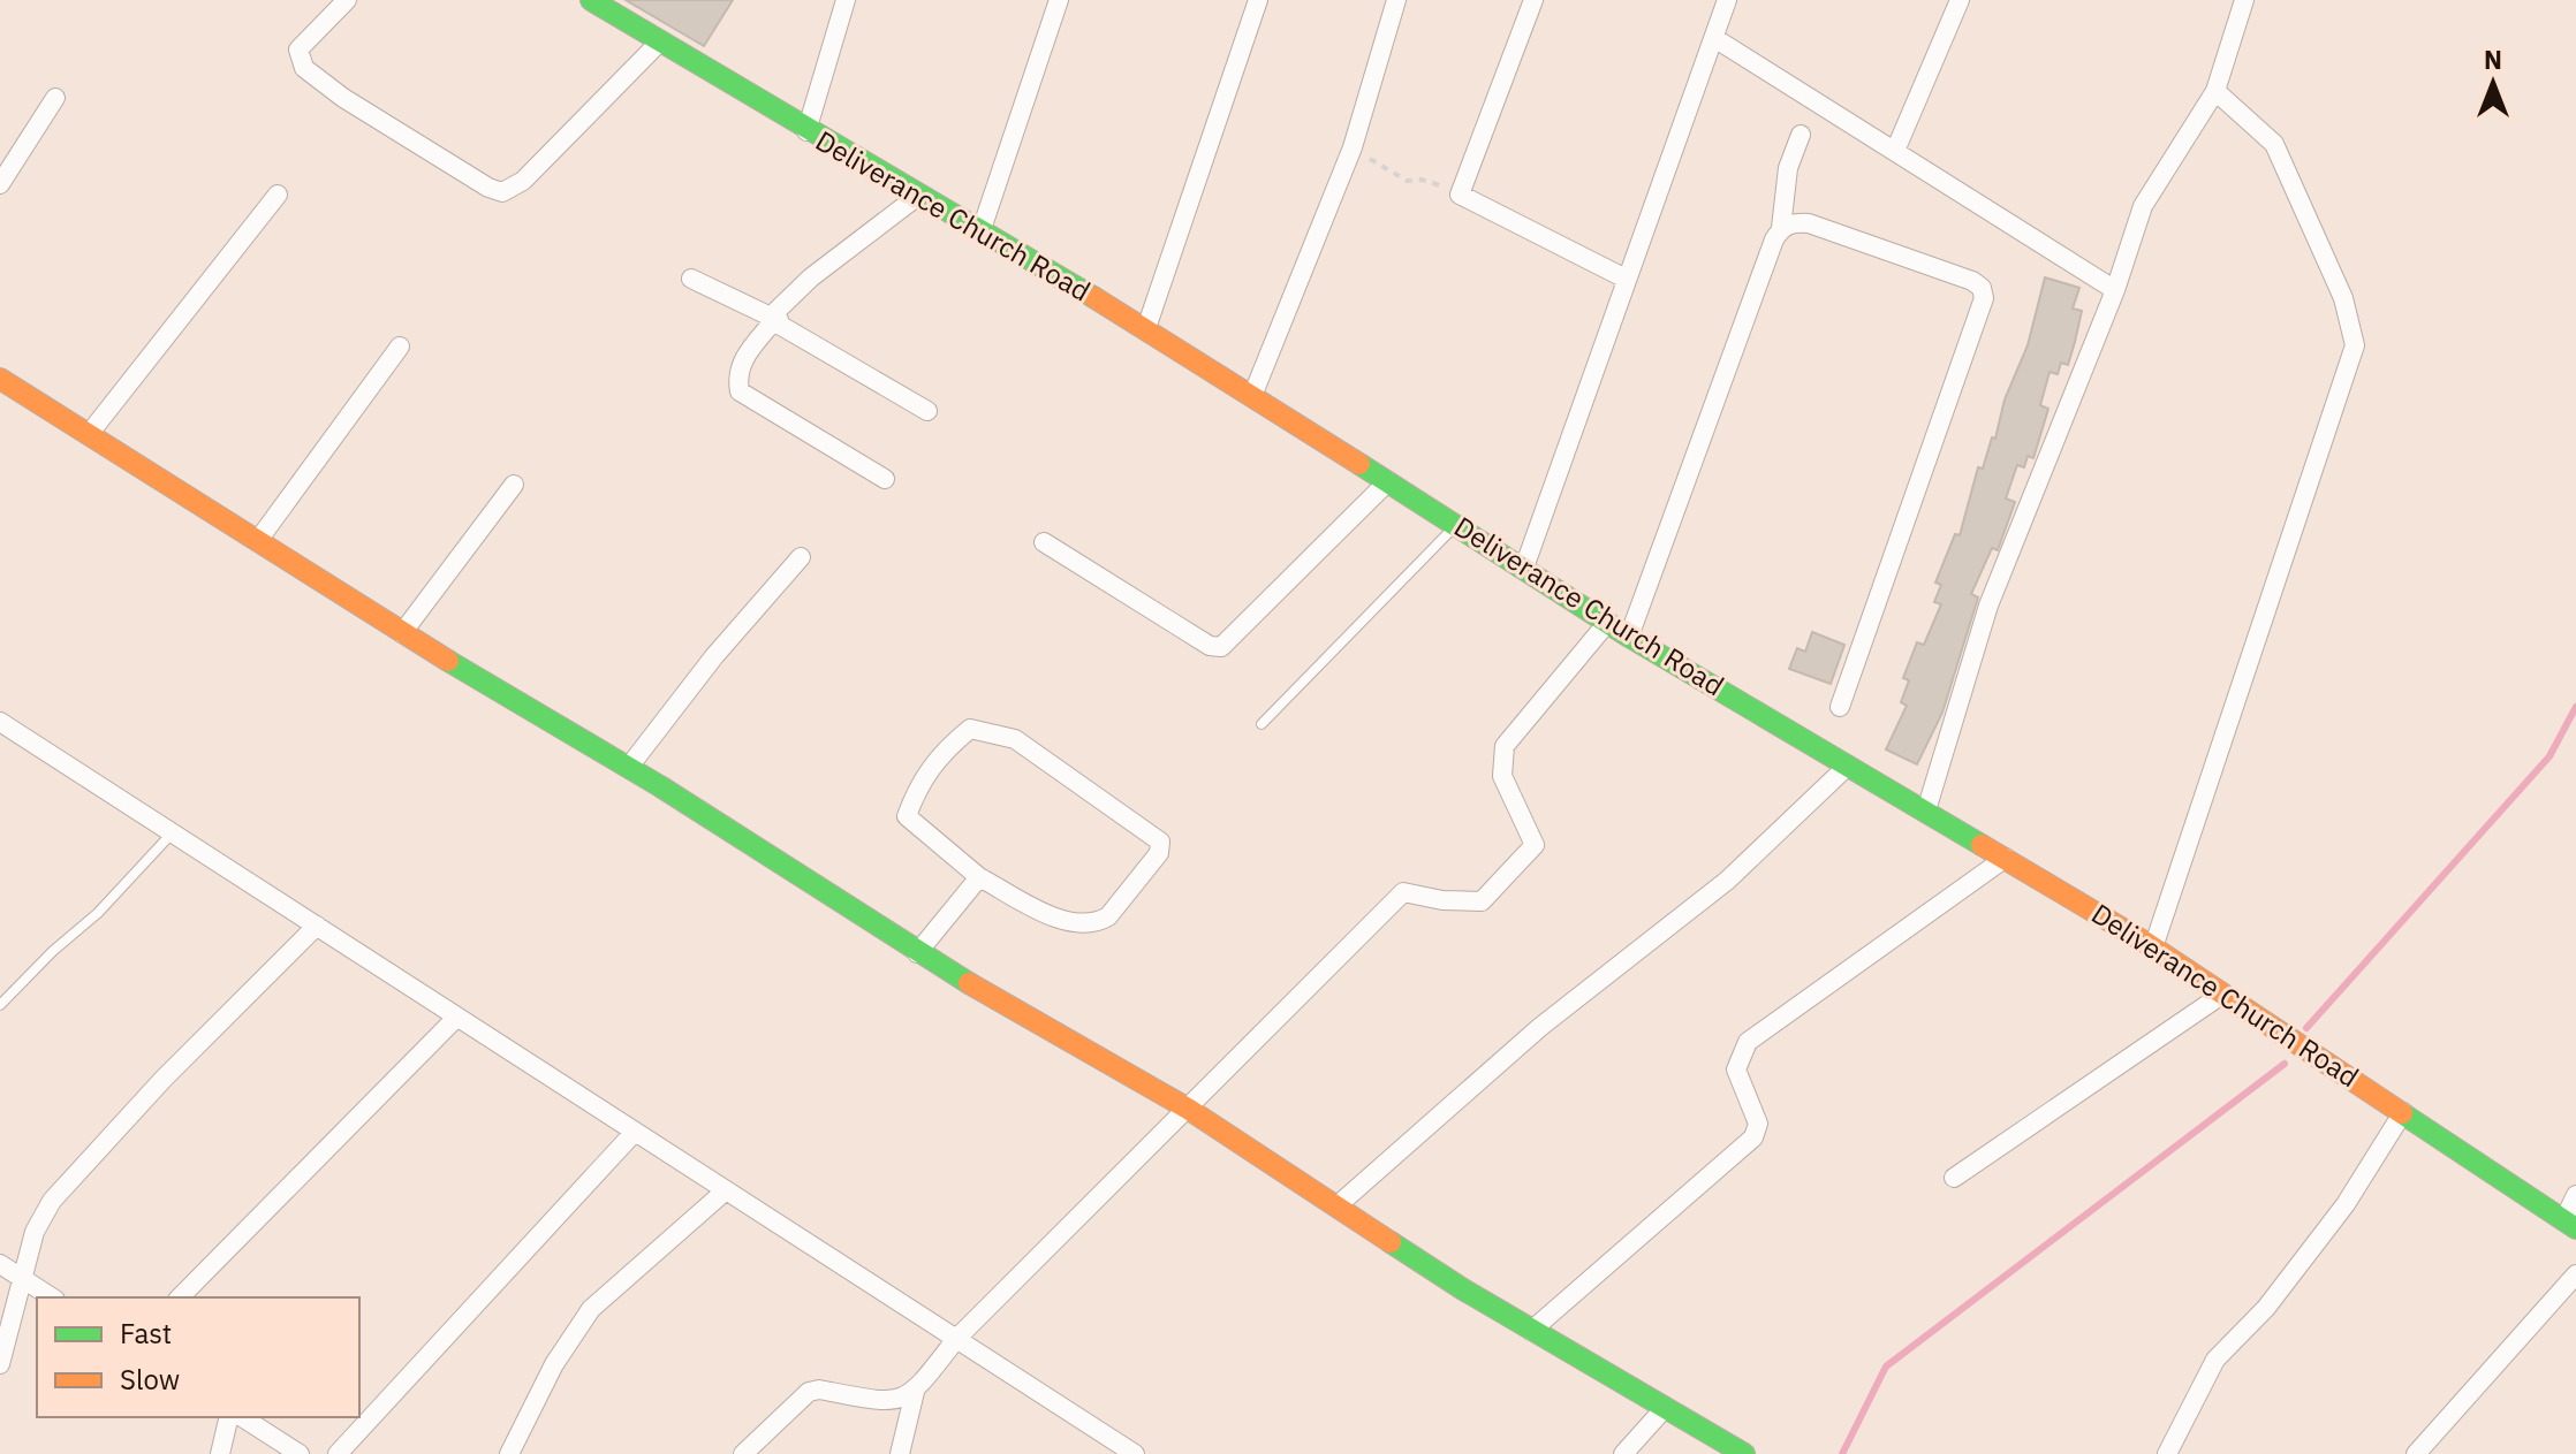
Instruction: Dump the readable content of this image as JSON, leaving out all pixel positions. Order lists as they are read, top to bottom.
{
  "streets": {
    "street": ["Deliverance Church Road"]
  },
  "legend": ["Fast", "Slow"],
  "north": "top"
}
